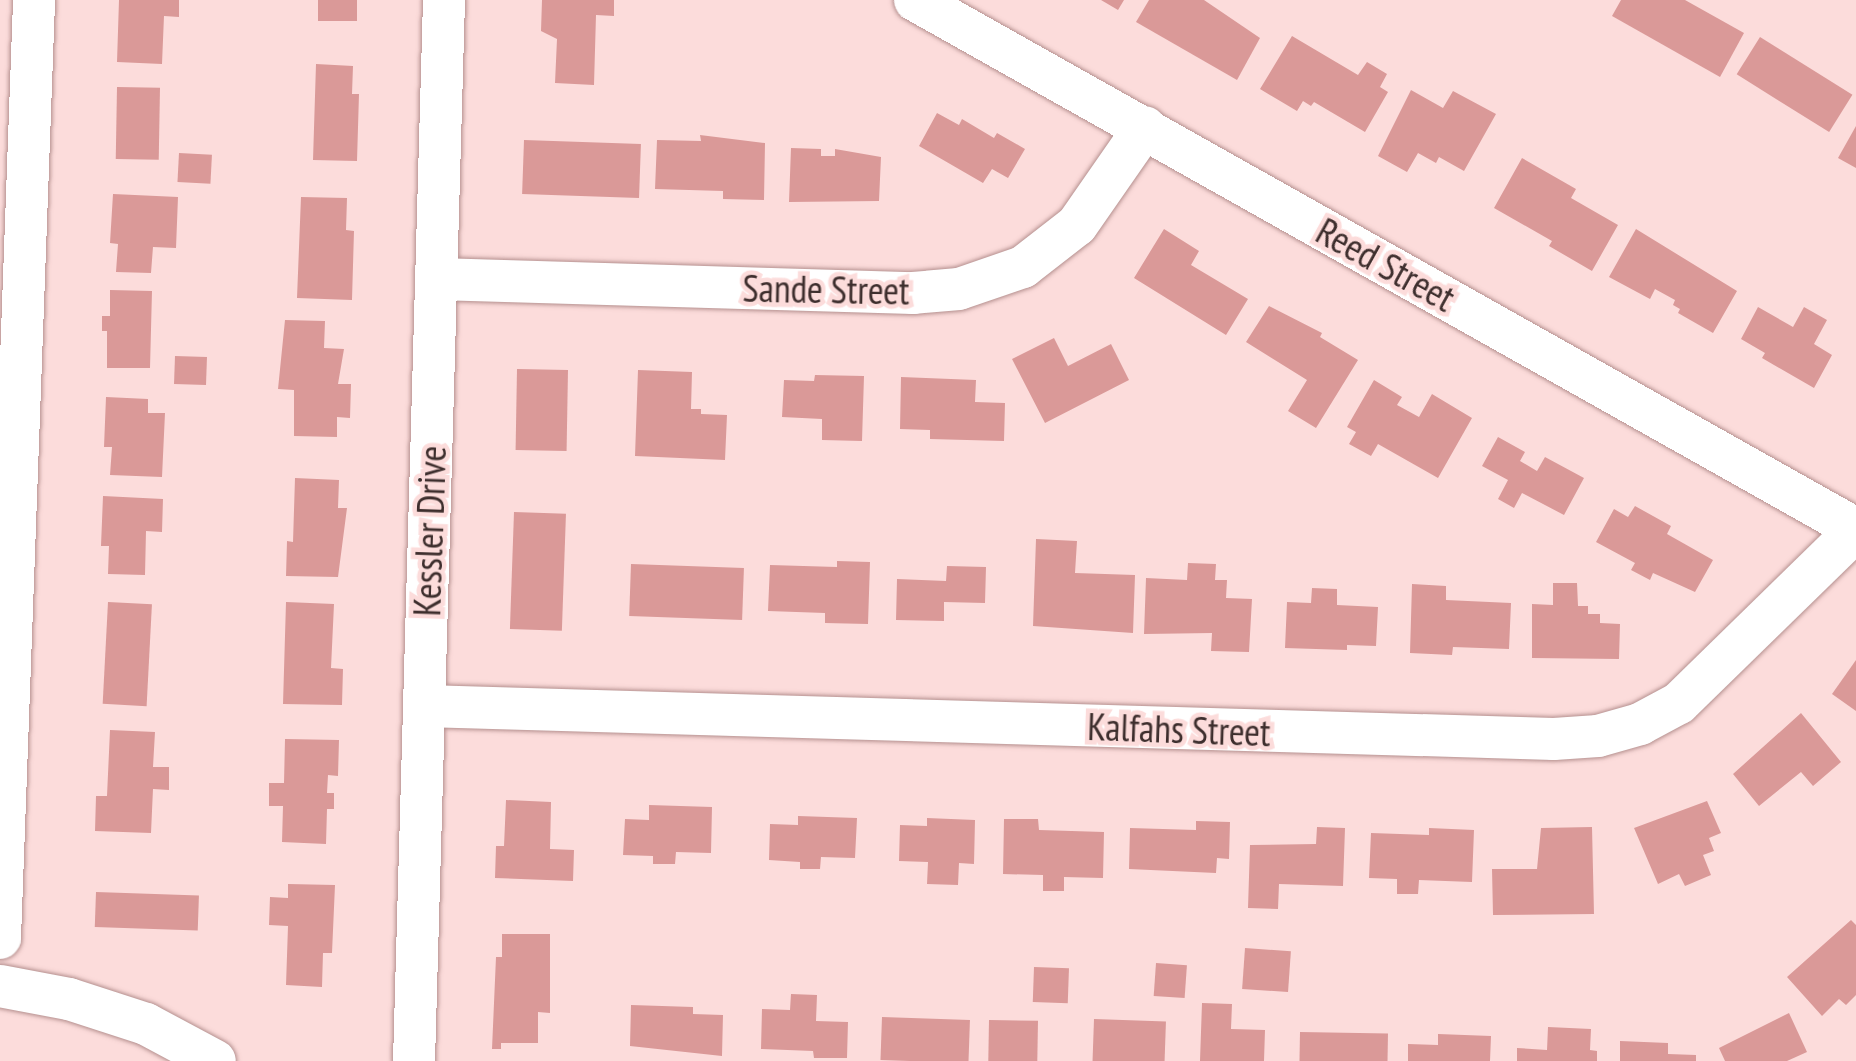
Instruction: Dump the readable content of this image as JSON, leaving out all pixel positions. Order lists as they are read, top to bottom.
{
  "streets": {
    "street": [
      "Reed Street",
      "Sande Street",
      "Kessler Drive",
      "Kalfahs Street"
    ]
  },
  "crossings": [
    ["Reed Street", "Sande Street"],
    ["Reed Street", "Kalfahs Street"],
    ["Sande Street", "Kessler Drive"],
    ["Kessler Drive", "Kalfahs Street"]
  ]
}
